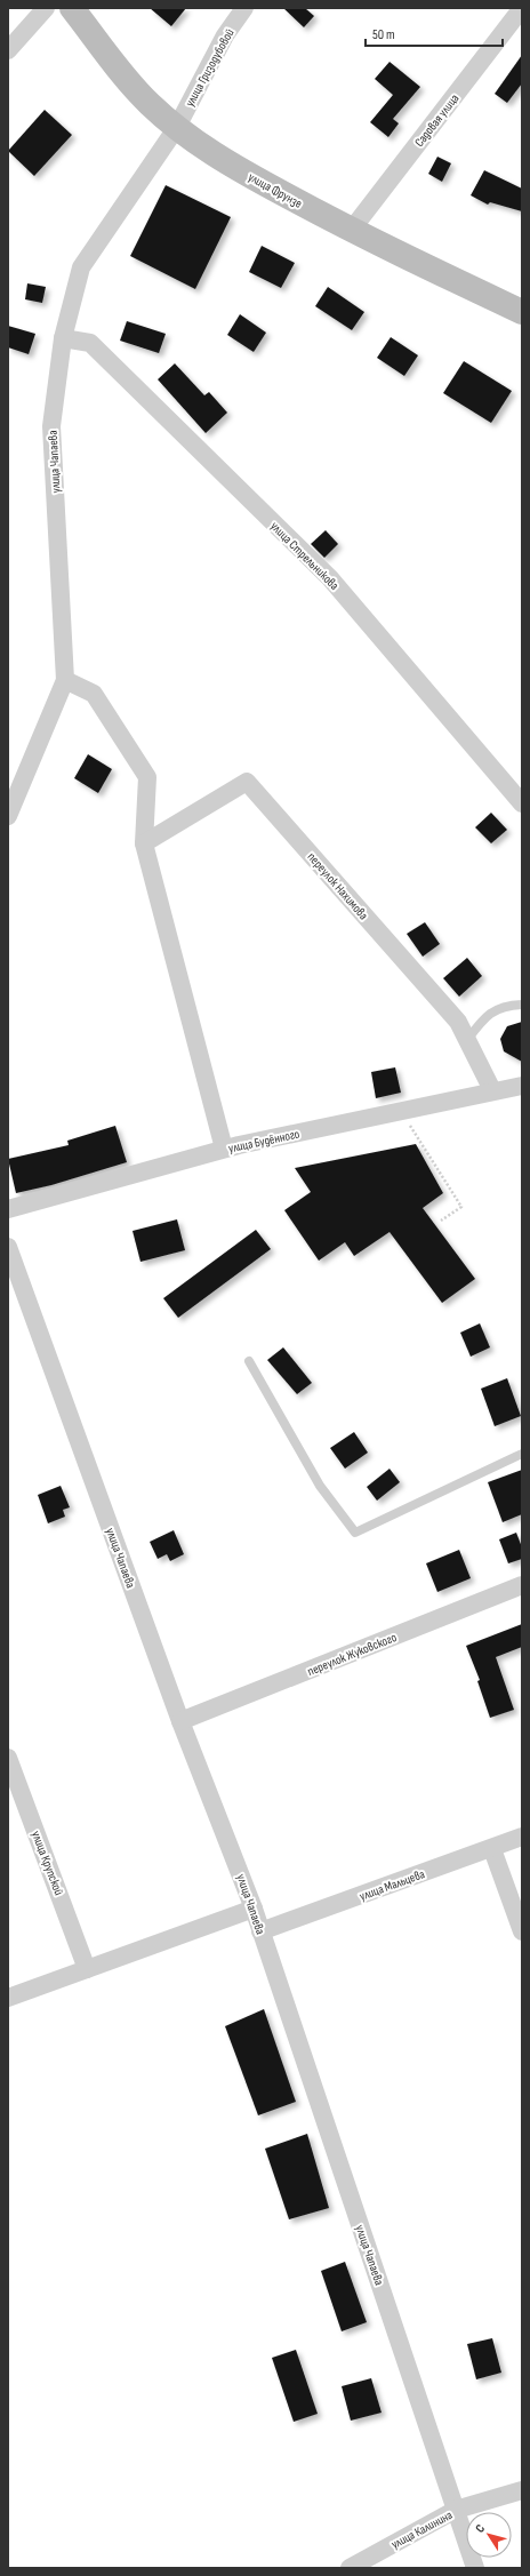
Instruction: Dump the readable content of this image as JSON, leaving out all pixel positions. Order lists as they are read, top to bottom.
{
  "streets": {
    "main road": ["улица Фрунзе"],
    "street": [
      "улица Гризодубовой",
      "Садовая улица",
      "улица Чапаева",
      "улица Стрельникова",
      "переулок Нахимова",
      "улица Будённого",
      "переулок Жуковского",
      "улица Крупской",
      "улица Мальцева",
      "улица Калинина"
    ]
  },
  "crossings": [
    ["улица Гризодубовой", "улица Фрунзе"],
    ["улица Гризодубовой", "улица Чапаева"],
    ["Садовая улица", "улица Фрунзе"],
    ["улица Фрунзе", "улица Чапаева"],
    ["улица Чапаева", "улица Стрельникова"],
    ["улица Чапаева", "переулок Жуковского"],
    ["улица Чапаева", "улица Мальцева"],
    ["улица Чапаева", "улица Калинина"],
    ["переулок Нахимова", "улица Будённого"]
  ],
  "scale_bar": "50 m",
  "north": "top left"
}
